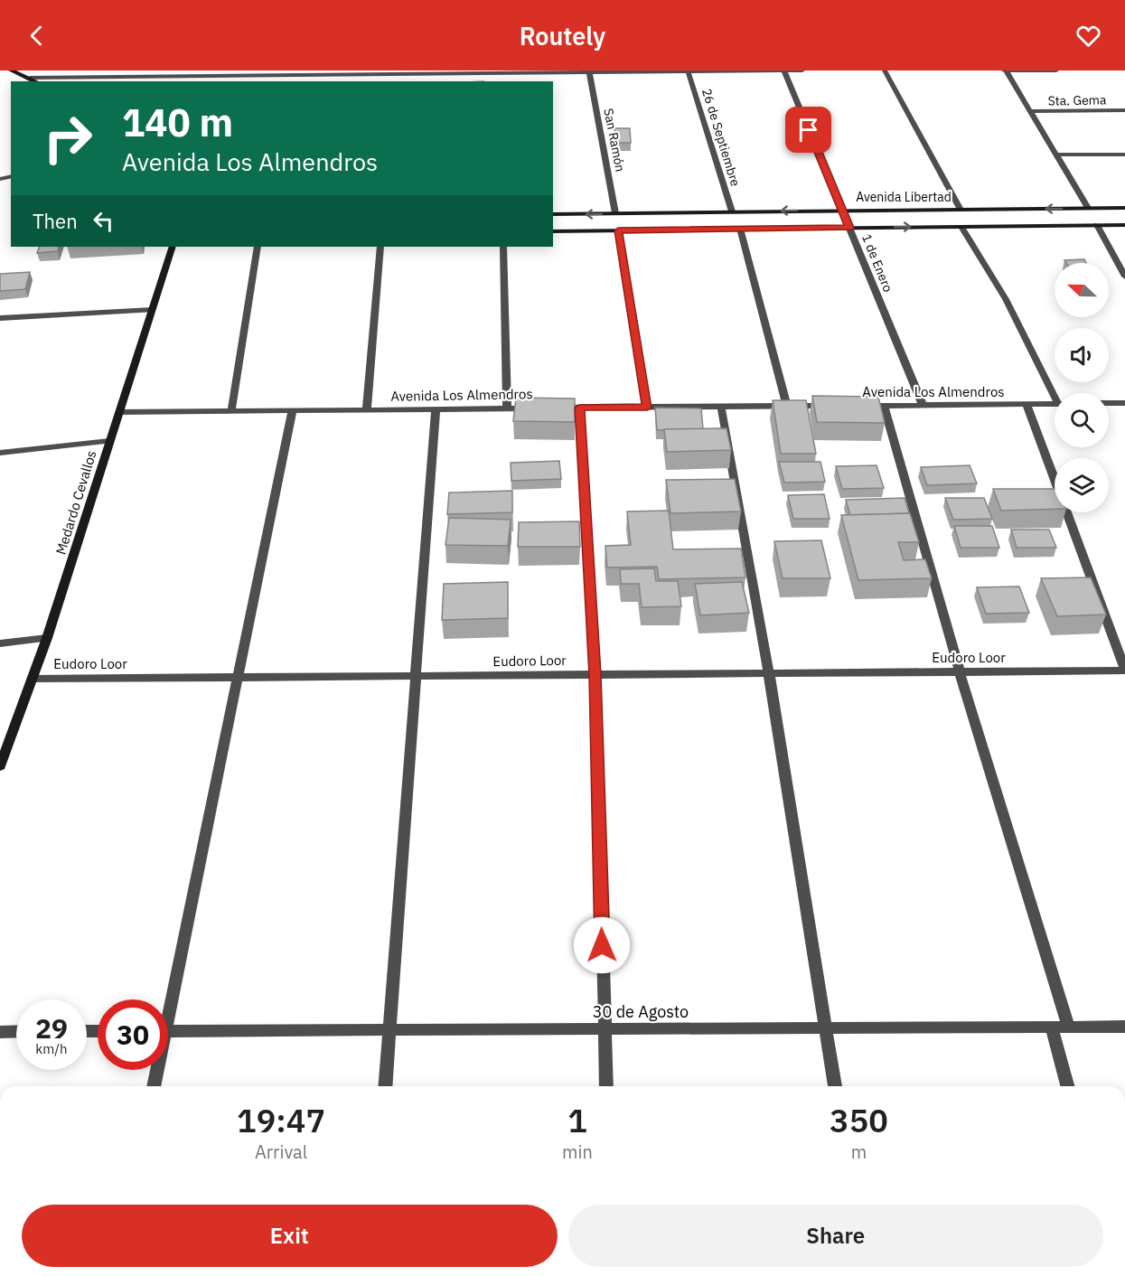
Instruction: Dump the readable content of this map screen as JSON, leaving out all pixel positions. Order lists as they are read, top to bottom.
{
  "streets": {
    "street": [
      "Sta. Gema",
      "26 de Septiembre",
      "San Ramón",
      "Avenida Libertad",
      "1 de Enero",
      "Avenida Los Almendros",
      "Medardo Cevallos",
      "Eudoro Loor",
      "30 de Agosto"
    ]
  },
  "crossings": [
    ["26 de Septiembre", "Avenida Libertad"],
    ["San Ramón", "Avenida Libertad"],
    ["Avenida Libertad", "1 de Enero"],
    ["1 de Enero", "Avenida Los Almendros"],
    ["Avenida Los Almendros", "Medardo Cevallos"],
    ["Medardo Cevallos", "Eudoro Loor"]
  ],
  "north": "left",
  "page": {
    "header": "Routely",
    "turn": ["140 m", "Avenida Los Almendros"],
    "then": "Then",
    "speed": "29 km/h",
    "limit": "30",
    "eta": [
      "19:47",
      "Arrival",
      "1",
      "min",
      "350",
      "m"
    ],
    "buttons": ["Exit", "Share"]
  }
}
